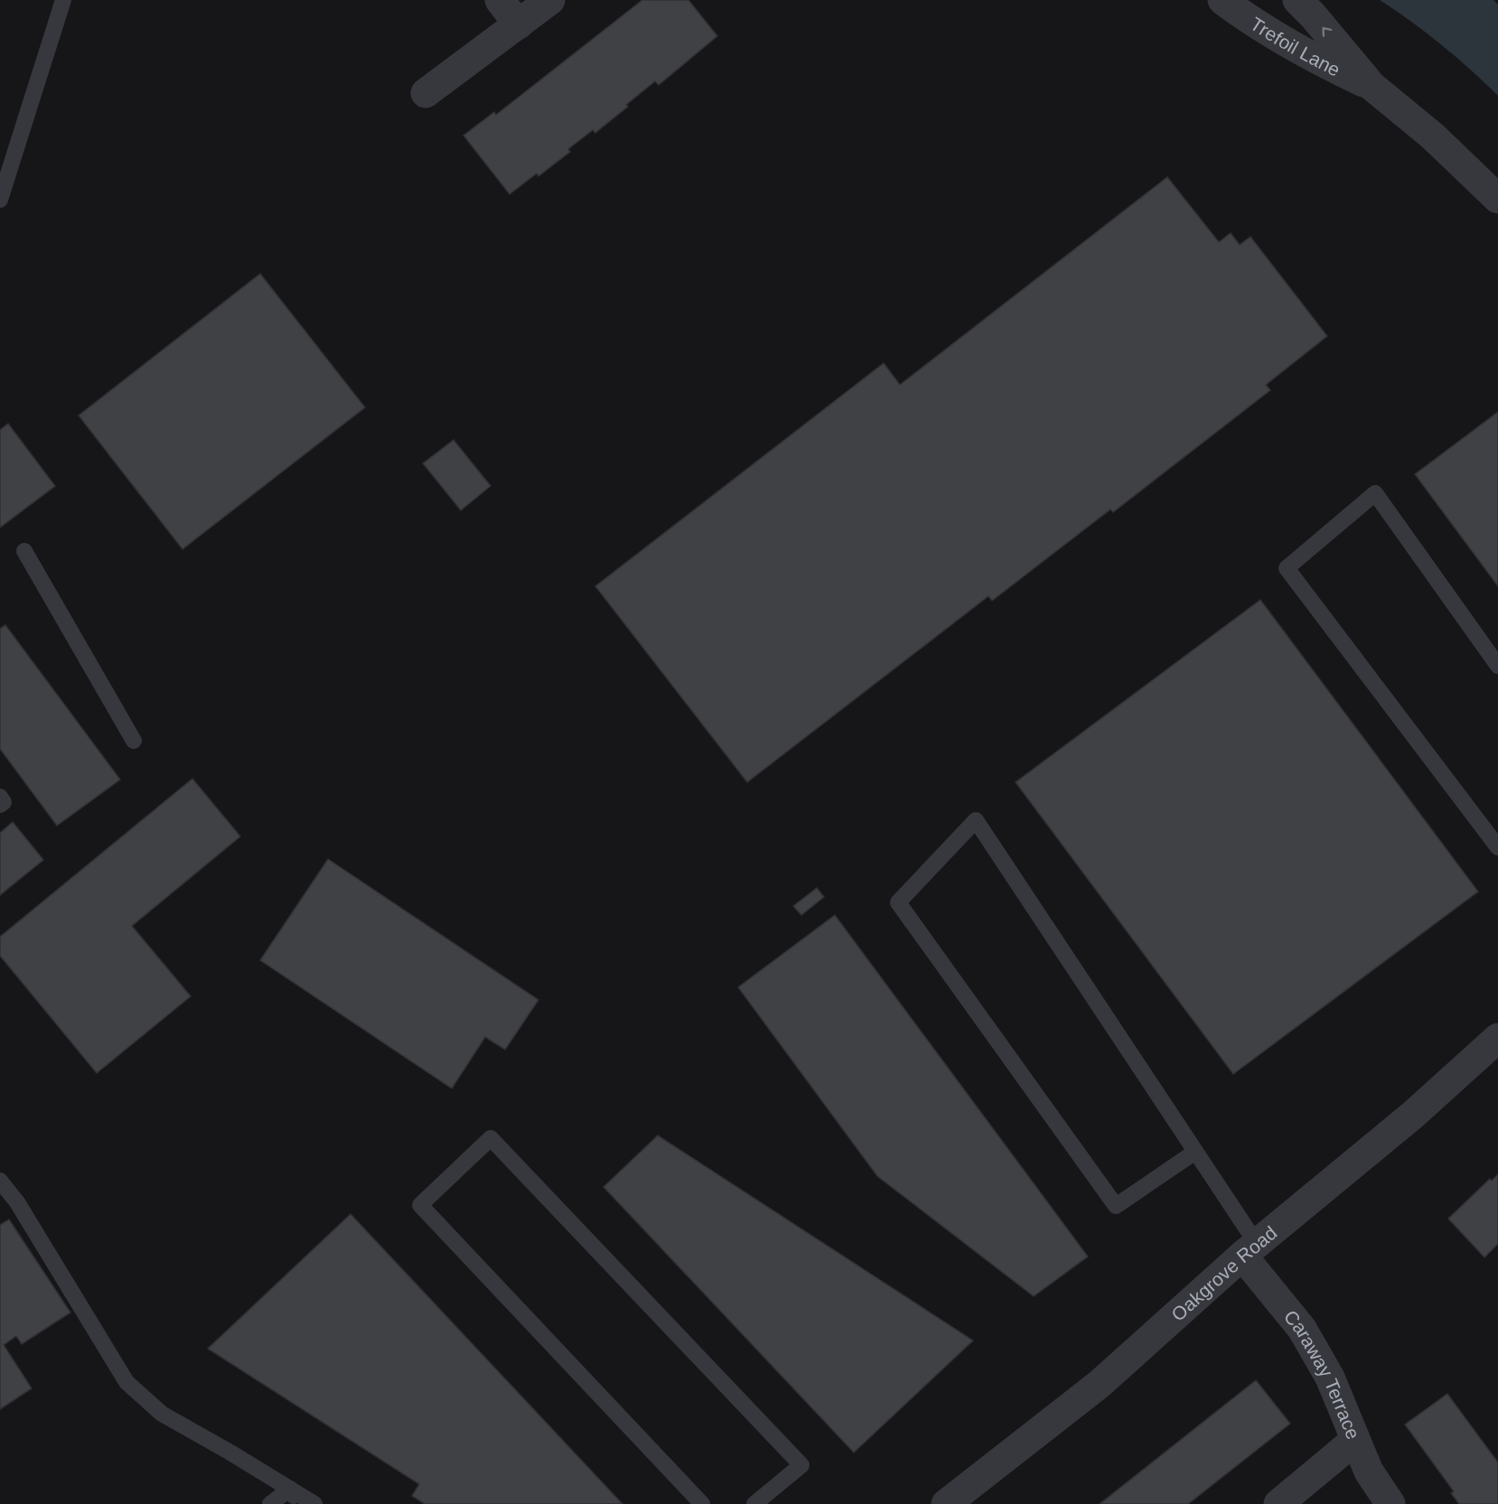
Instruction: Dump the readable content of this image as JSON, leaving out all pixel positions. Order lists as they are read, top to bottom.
{
  "streets": {
    "street": ["Trefoil Lane", "Oakgrove Road", "Caraway Terrace"]
  },
  "crossings": [
    ["Oakgrove Road", "Caraway Terrace"]
  ]
}
